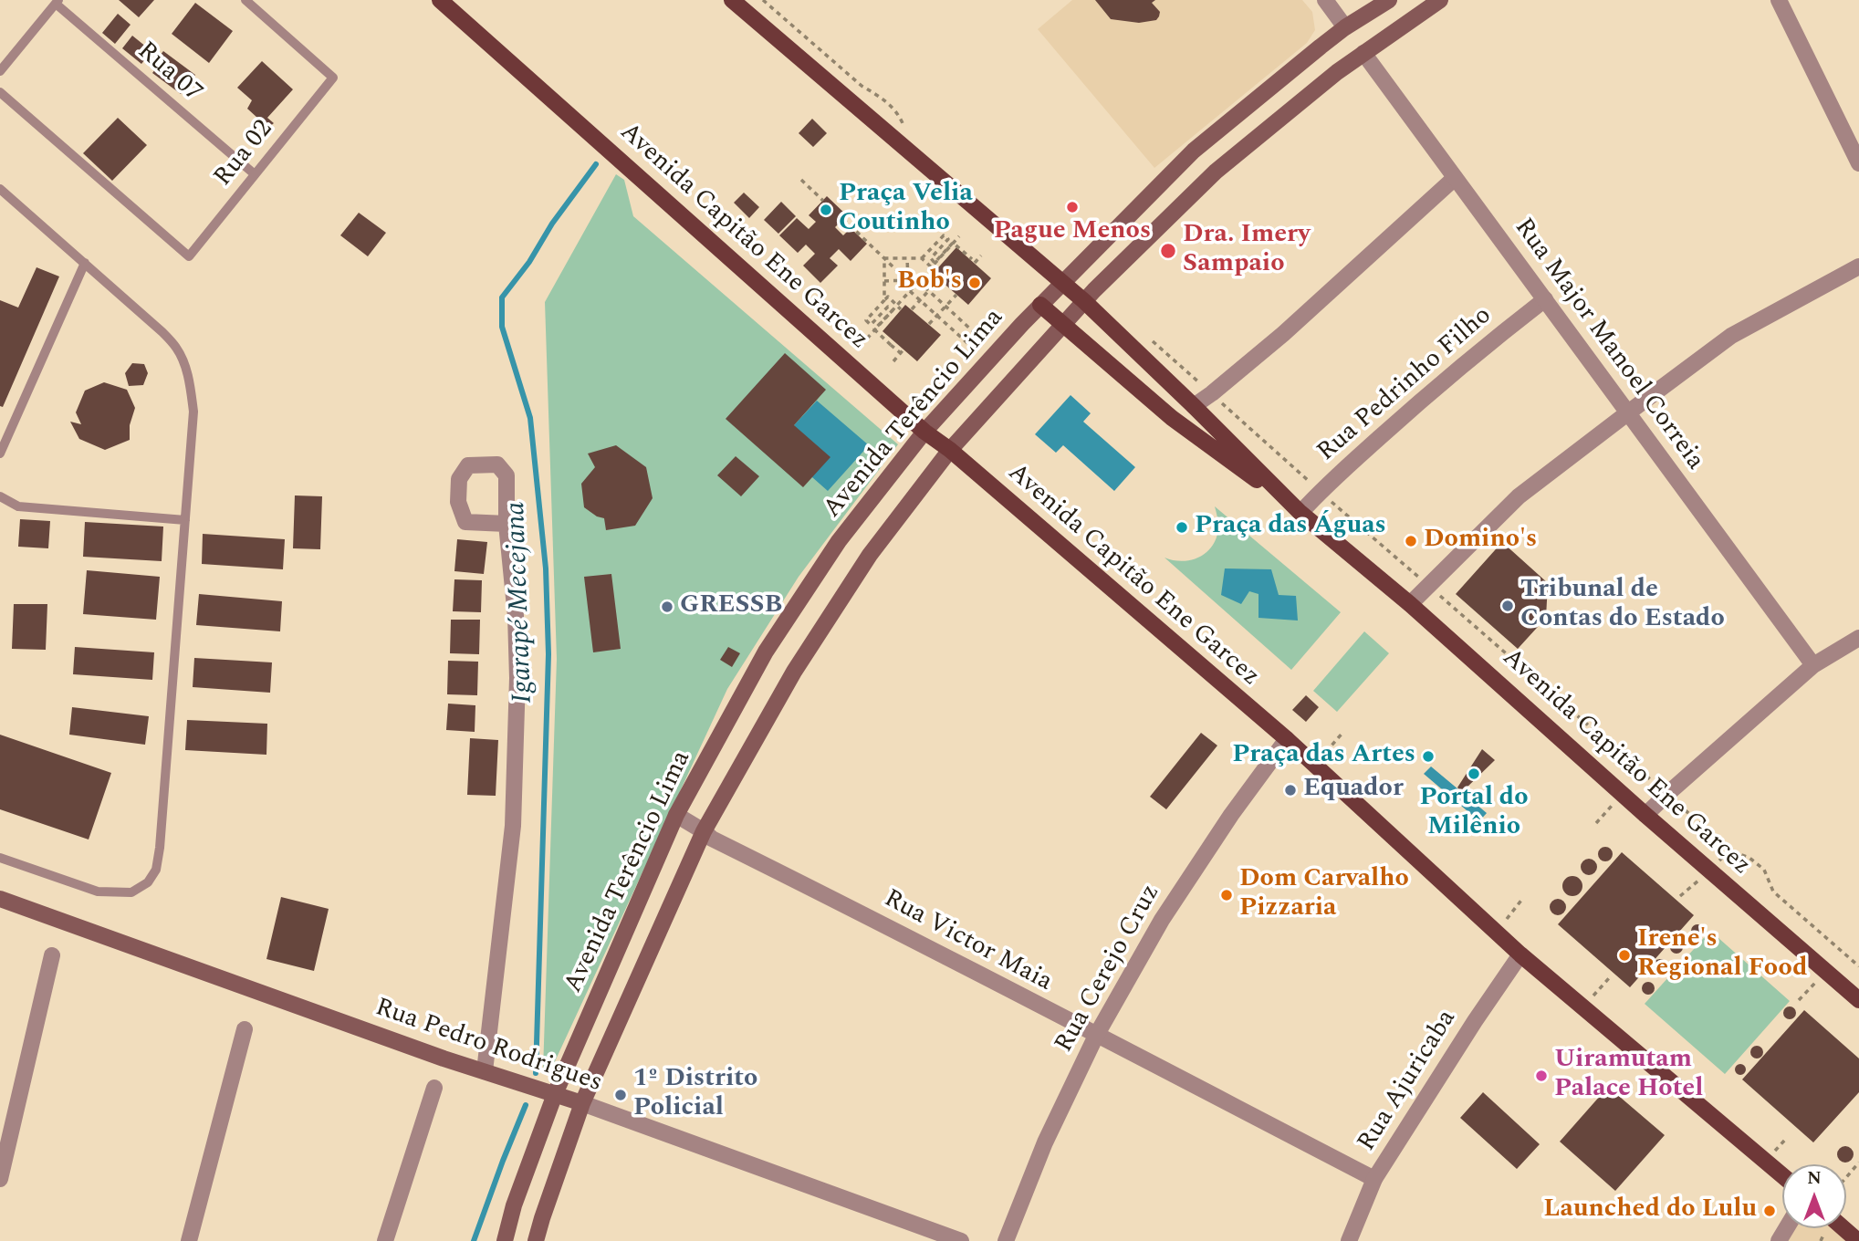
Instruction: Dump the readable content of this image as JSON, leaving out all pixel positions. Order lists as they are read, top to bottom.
{
  "streets": {
    "main road": ["Avenida Capitão Ene Garcez", "Avenida Terêncio Lima", "Rua Pedro Rodrigues"],
    "street": [
      "Rua Major Manoel Correia",
      "Rua Pedrinho Filho",
      "Rua Victor Maia",
      "Rua Cerejo Cruz",
      "Rua Ajuricaba"
    ],
    "lane": ["Rua 07", "Rua 02"]
  },
  "crossings": [
    ["Rua 07", "Rua 02"],
    ["Avenida Capitão Ene Garcez", "Rua Pedrinho Filho"],
    ["Avenida Capitão Ene Garcez", "Avenida Terêncio Lima"],
    ["Avenida Capitão Ene Garcez", "Rua Cerejo Cruz"],
    ["Avenida Capitão Ene Garcez", "Rua Ajuricaba"],
    ["Rua Major Manoel Correia", "Rua Pedrinho Filho"],
    ["Rua Major Manoel Correia", "Avenida Terêncio Lima"],
    ["Avenida Terêncio Lima", "Rua Victor Maia"],
    ["Avenida Terêncio Lima", "Rua Pedro Rodrigues"],
    ["Rua Victor Maia", "Rua Cerejo Cruz"],
    ["Rua Victor Maia", "Rua Ajuricaba"]
  ],
  "water": ["Igarapé Mecejana"],
  "places": [
    "Pague Menos",
    "Praça Velia Coutinho",
    "Dra. Imery Sampaio",
    "Bob's",
    "Praça das Águas",
    "Domino's",
    "Tribunal de Contas do Estado",
    "GRESSB",
    "Praça das Artes",
    "Portal do Milênio",
    "Equador",
    "Dom Carvalho Pizzaria",
    "Irene's Regional Food",
    "Uiramutam Palace Hotel",
    "1º Distrito Policial",
    "Launched do Lulu"
  ],
  "north": "top"
}
